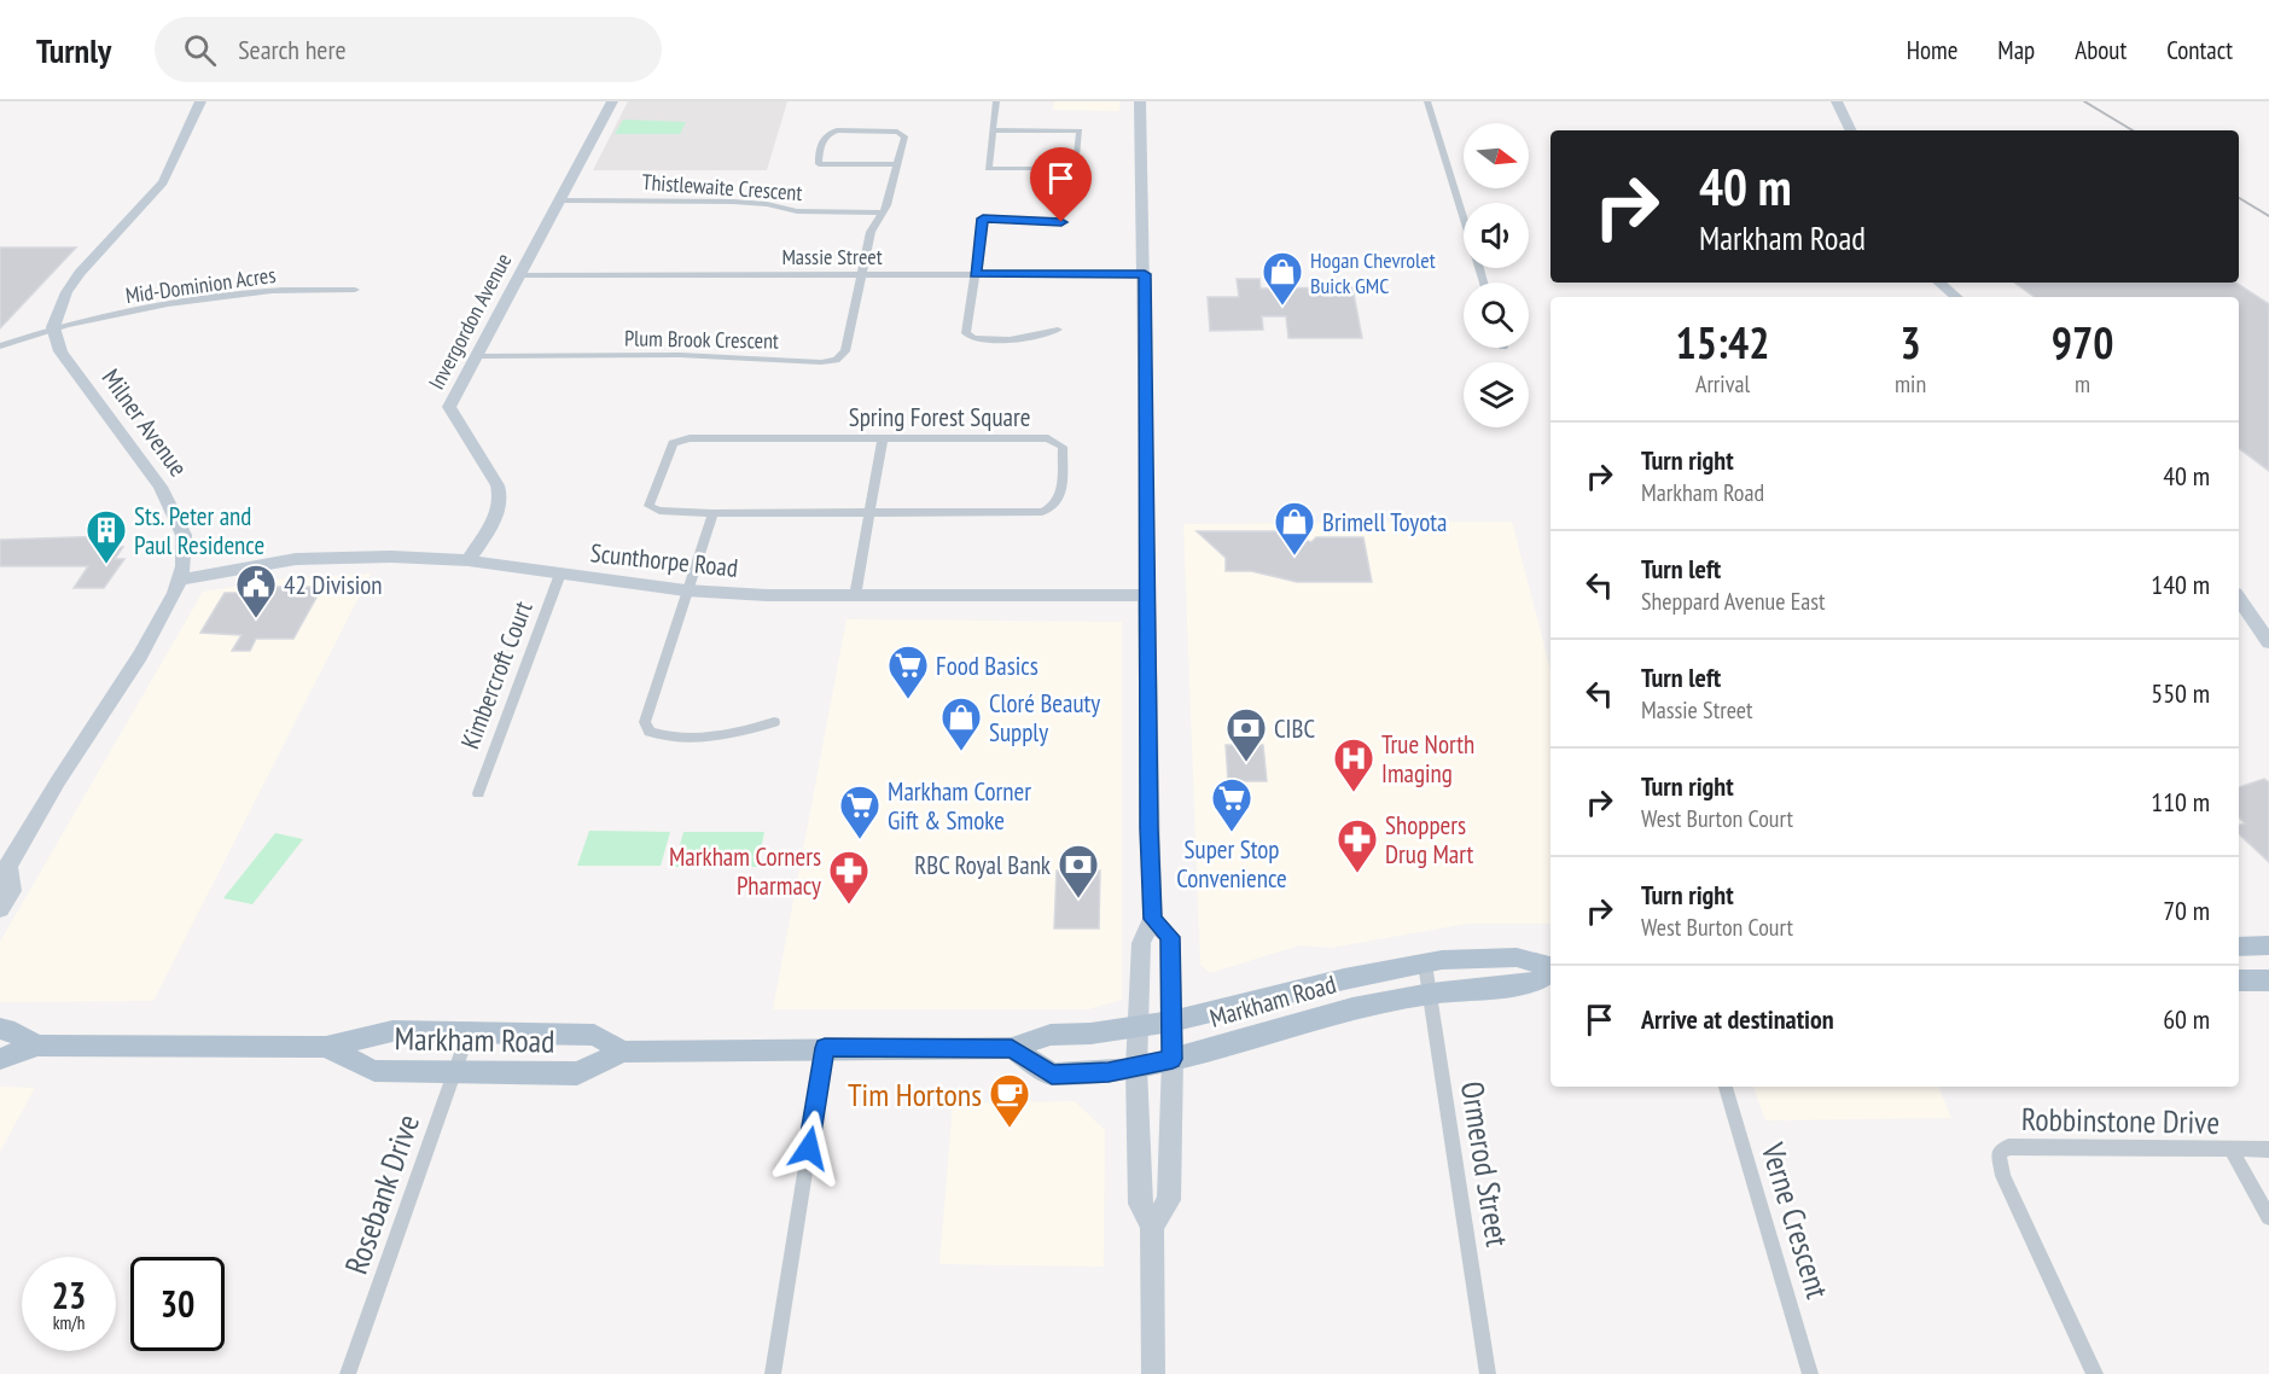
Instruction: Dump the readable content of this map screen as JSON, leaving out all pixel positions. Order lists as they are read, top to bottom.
{
  "streets": {
    "main road": [
      "Invergordon Avenue",
      "Milner Avenue",
      "Scunthorpe Road",
      "Markham Road"
    ],
    "street": [
      "Thistlewaite Crescent",
      "Massie Street",
      "Mid-Dominion Acres",
      "Plum Brook Crescent",
      "Spring Forest Square",
      "Kimbercroft Court",
      "Robbinstone Drive",
      "Ormerod Street",
      "Rosebank Drive",
      "Verne Crescent"
    ]
  },
  "crossings": [
    ["Thistlewaite Crescent", "Invergordon Avenue"],
    ["Thistlewaite Crescent", "Plum Brook Crescent"],
    ["Massie Street", "Invergordon Avenue"],
    ["Massie Street", "Plum Brook Crescent"],
    ["Mid-Dominion Acres", "Milner Avenue"],
    ["Invergordon Avenue", "Plum Brook Crescent"],
    ["Invergordon Avenue", "Scunthorpe Road"],
    ["Milner Avenue", "Scunthorpe Road"],
    ["Scunthorpe Road", "Kimbercroft Court"],
    ["Markham Road", "Ormerod Street"],
    ["Markham Road", "Rosebank Drive"]
  ],
  "places": {
    "shop": ["Hogan Chevrolet Buick GMC", "Brimell Toyota", "Cloré Beauty Supply"],
    "building": ["Sts. Peter and Paul Residence"],
    "public building": ["42 Division"],
    "supermarket": ["Food Basics", "Super Stop Convenience", "Markham Corner Gift & Smoke"],
    "bank": ["CIBC", "RBC Royal Bank"],
    "hospital": ["True North Imaging"],
    "pharmacy": ["Shoppers Drug Mart", "Markham Corners Pharmacy"],
    "cafe": ["Tim Hortons"]
  },
  "north": "right",
  "page": {
    "header": "Turnly",
    "search": "Search here",
    "nav": [
      "Home",
      "Map",
      "About",
      "Contact"
    ],
    "turn": ["40 m", "Markham Road"],
    "eta": [
      "15:42",
      "Arrival",
      "3",
      "min",
      "970",
      "m"
    ],
    "list": [
      {
        "name": "Turn right",
        "note": "Markham Road",
        "value": "40 m"
      },
      {
        "name": "Turn left",
        "note": "Sheppard Avenue East",
        "value": "140 m"
      },
      {
        "name": "Turn left",
        "note": "Massie Street",
        "value": "550 m"
      },
      {
        "name": "Turn right",
        "note": "West Burton Court",
        "value": "110 m"
      },
      {
        "name": "Turn right",
        "note": "West Burton Court",
        "value": "70 m"
      },
      {
        "name": "Arrive at destination",
        "value": "60 m"
      }
    ],
    "speed": "23 km/h",
    "limit": "30"
  }
}
